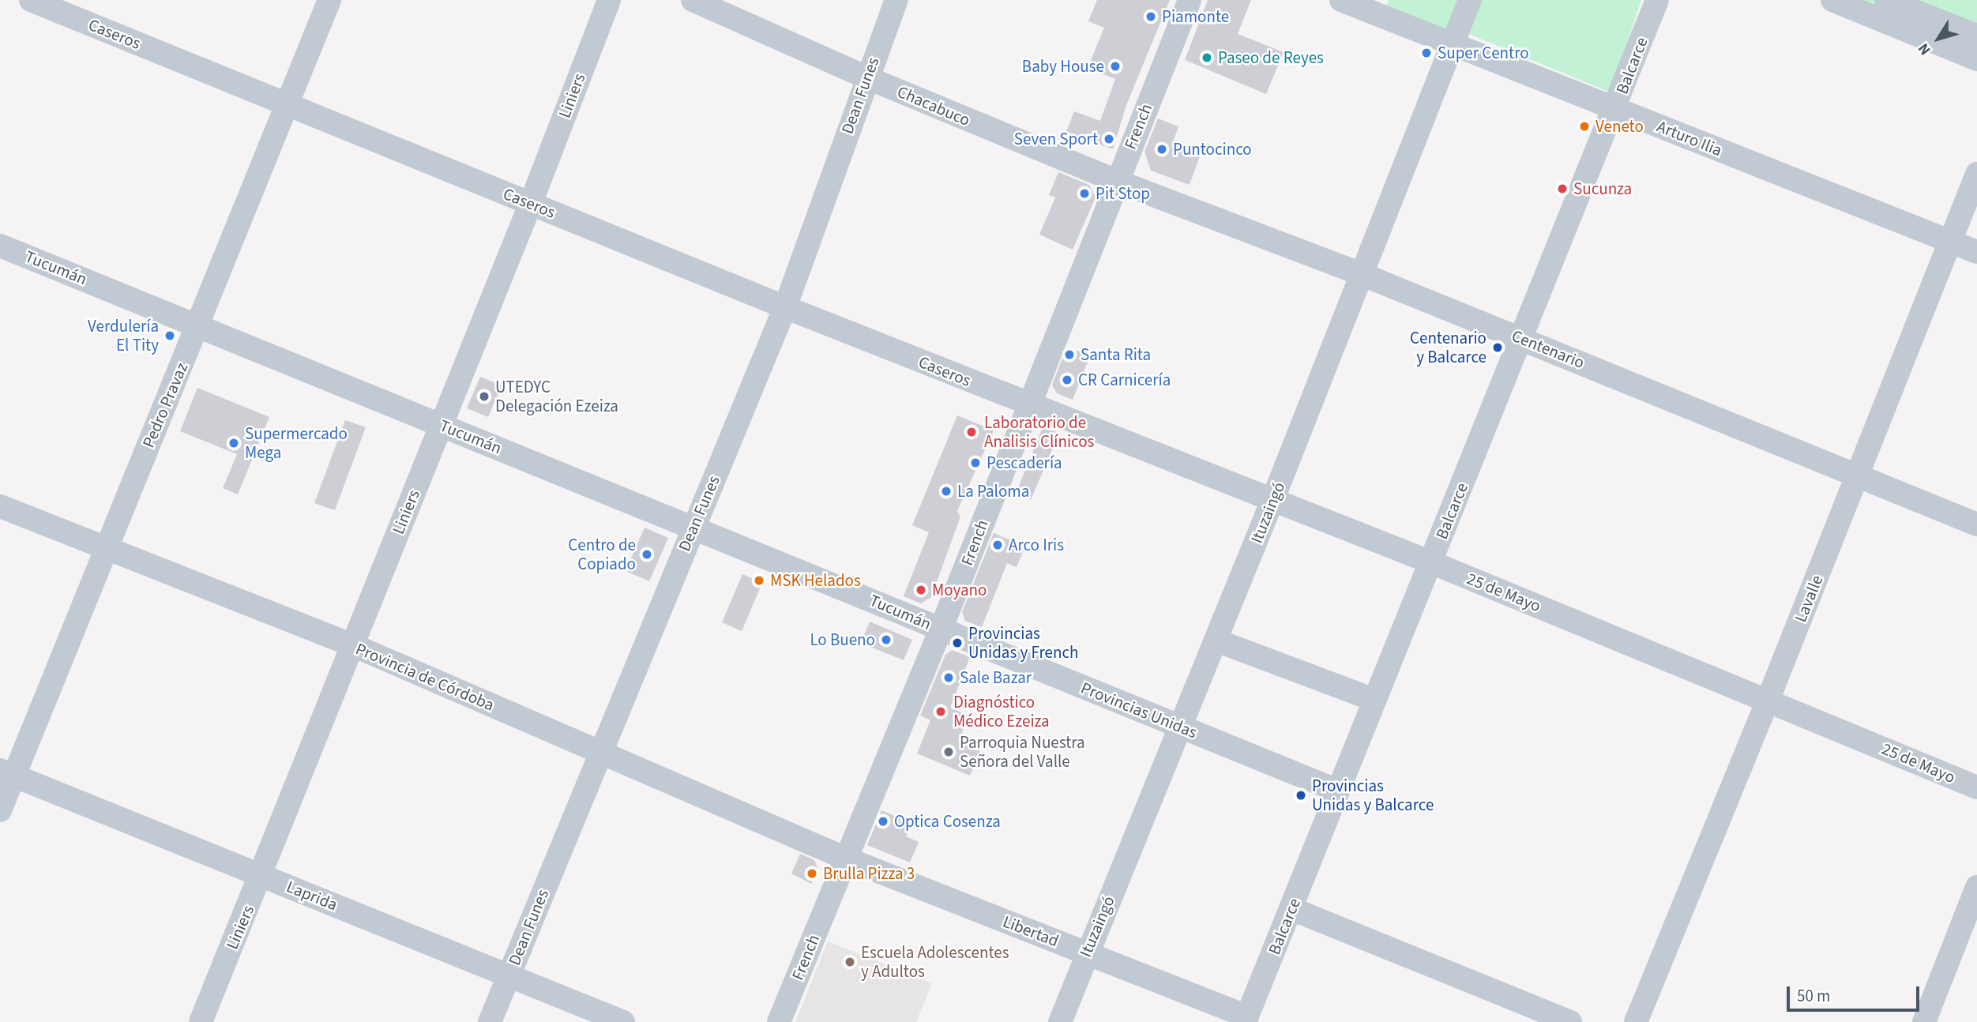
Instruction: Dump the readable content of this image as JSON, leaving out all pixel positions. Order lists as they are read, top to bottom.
{
  "streets": {
    "street": [
      "Caseros",
      "Balcarce",
      "Liniers",
      "Dean Funes",
      "Chacabuco",
      "French",
      "Arturo Ilia",
      "Tucumán",
      "Centenario",
      "Pedro Pravaz",
      "Ituzaingó",
      "25 de Mayo",
      "Lavalle",
      "Provincia de Córdoba",
      "Provincias Unidas",
      "Laprida",
      "Libertad"
    ]
  },
  "crossings": [
    ["Caseros", "Liniers"],
    ["Caseros", "Dean Funes"],
    ["Caseros", "French"],
    ["Caseros", "Pedro Pravaz"],
    ["Caseros", "25 de Mayo"],
    ["Balcarce", "Arturo Ilia"],
    ["Balcarce", "Centenario"],
    ["Balcarce", "25 de Mayo"],
    ["Balcarce", "Provincias Unidas"],
    ["Balcarce", "Libertad"],
    ["Liniers", "Tucumán"],
    ["Liniers", "Provincia de Córdoba"],
    ["Liniers", "Laprida"],
    ["Dean Funes", "Chacabuco"],
    ["Dean Funes", "Tucumán"],
    ["Dean Funes", "Provincia de Córdoba"],
    ["Dean Funes", "Laprida"],
    ["Chacabuco", "French"],
    ["Chacabuco", "Centenario"],
    ["French", "Tucumán"],
    ["French", "Centenario"],
    ["French", "25 de Mayo"],
    ["French", "Provincia de Córdoba"],
    ["French", "Provincias Unidas"],
    ["French", "Libertad"],
    ["Arturo Ilia", "Ituzaingó"],
    ["Arturo Ilia", "Lavalle"],
    ["Tucumán", "Pedro Pravaz"],
    ["Tucumán", "Provincias Unidas"],
    ["Centenario", "Ituzaingó"],
    ["Centenario", "Lavalle"],
    ["Pedro Pravaz", "Provincia de Córdoba"],
    ["Pedro Pravaz", "Laprida"],
    ["Ituzaingó", "25 de Mayo"],
    ["Ituzaingó", "Provincias Unidas"],
    ["Ituzaingó", "Libertad"],
    ["25 de Mayo", "Lavalle"],
    ["Provincia de Córdoba", "Libertad"]
  ],
  "places": [
    "Piamonte",
    "Super Centro",
    "Paseo de Reyes",
    "Baby House",
    "Veneto",
    "Seven Sport",
    "Puntocinco",
    "Sucunza",
    "Pit Stop",
    "Verdulería El Tity",
    "Centenario y Balcarce",
    "Santa Rita",
    "CR Carnicería",
    "UTEDYC Delegación Ezeiza",
    "Laboratorio de Analisis Clínicos",
    "Supermercado Mega",
    "Pescadería",
    "La Paloma",
    "Arco Iris",
    "Centro de Copiado",
    "MSK Helados",
    "Moyano",
    "Lo Bueno",
    "Provincias Unidas y French",
    "Sale Bazar",
    "Diagnóstico Médico Ezeiza",
    "Parroquia Nuestra Señora del Valle",
    "Provincias Unidas y Balcarce",
    "Optica Cosenza",
    "Brulla Pizza 3",
    "Escuela Adolescentes y Adultos"
  ],
  "scale_bar": "50 m",
  "north": "bottom left"
}
